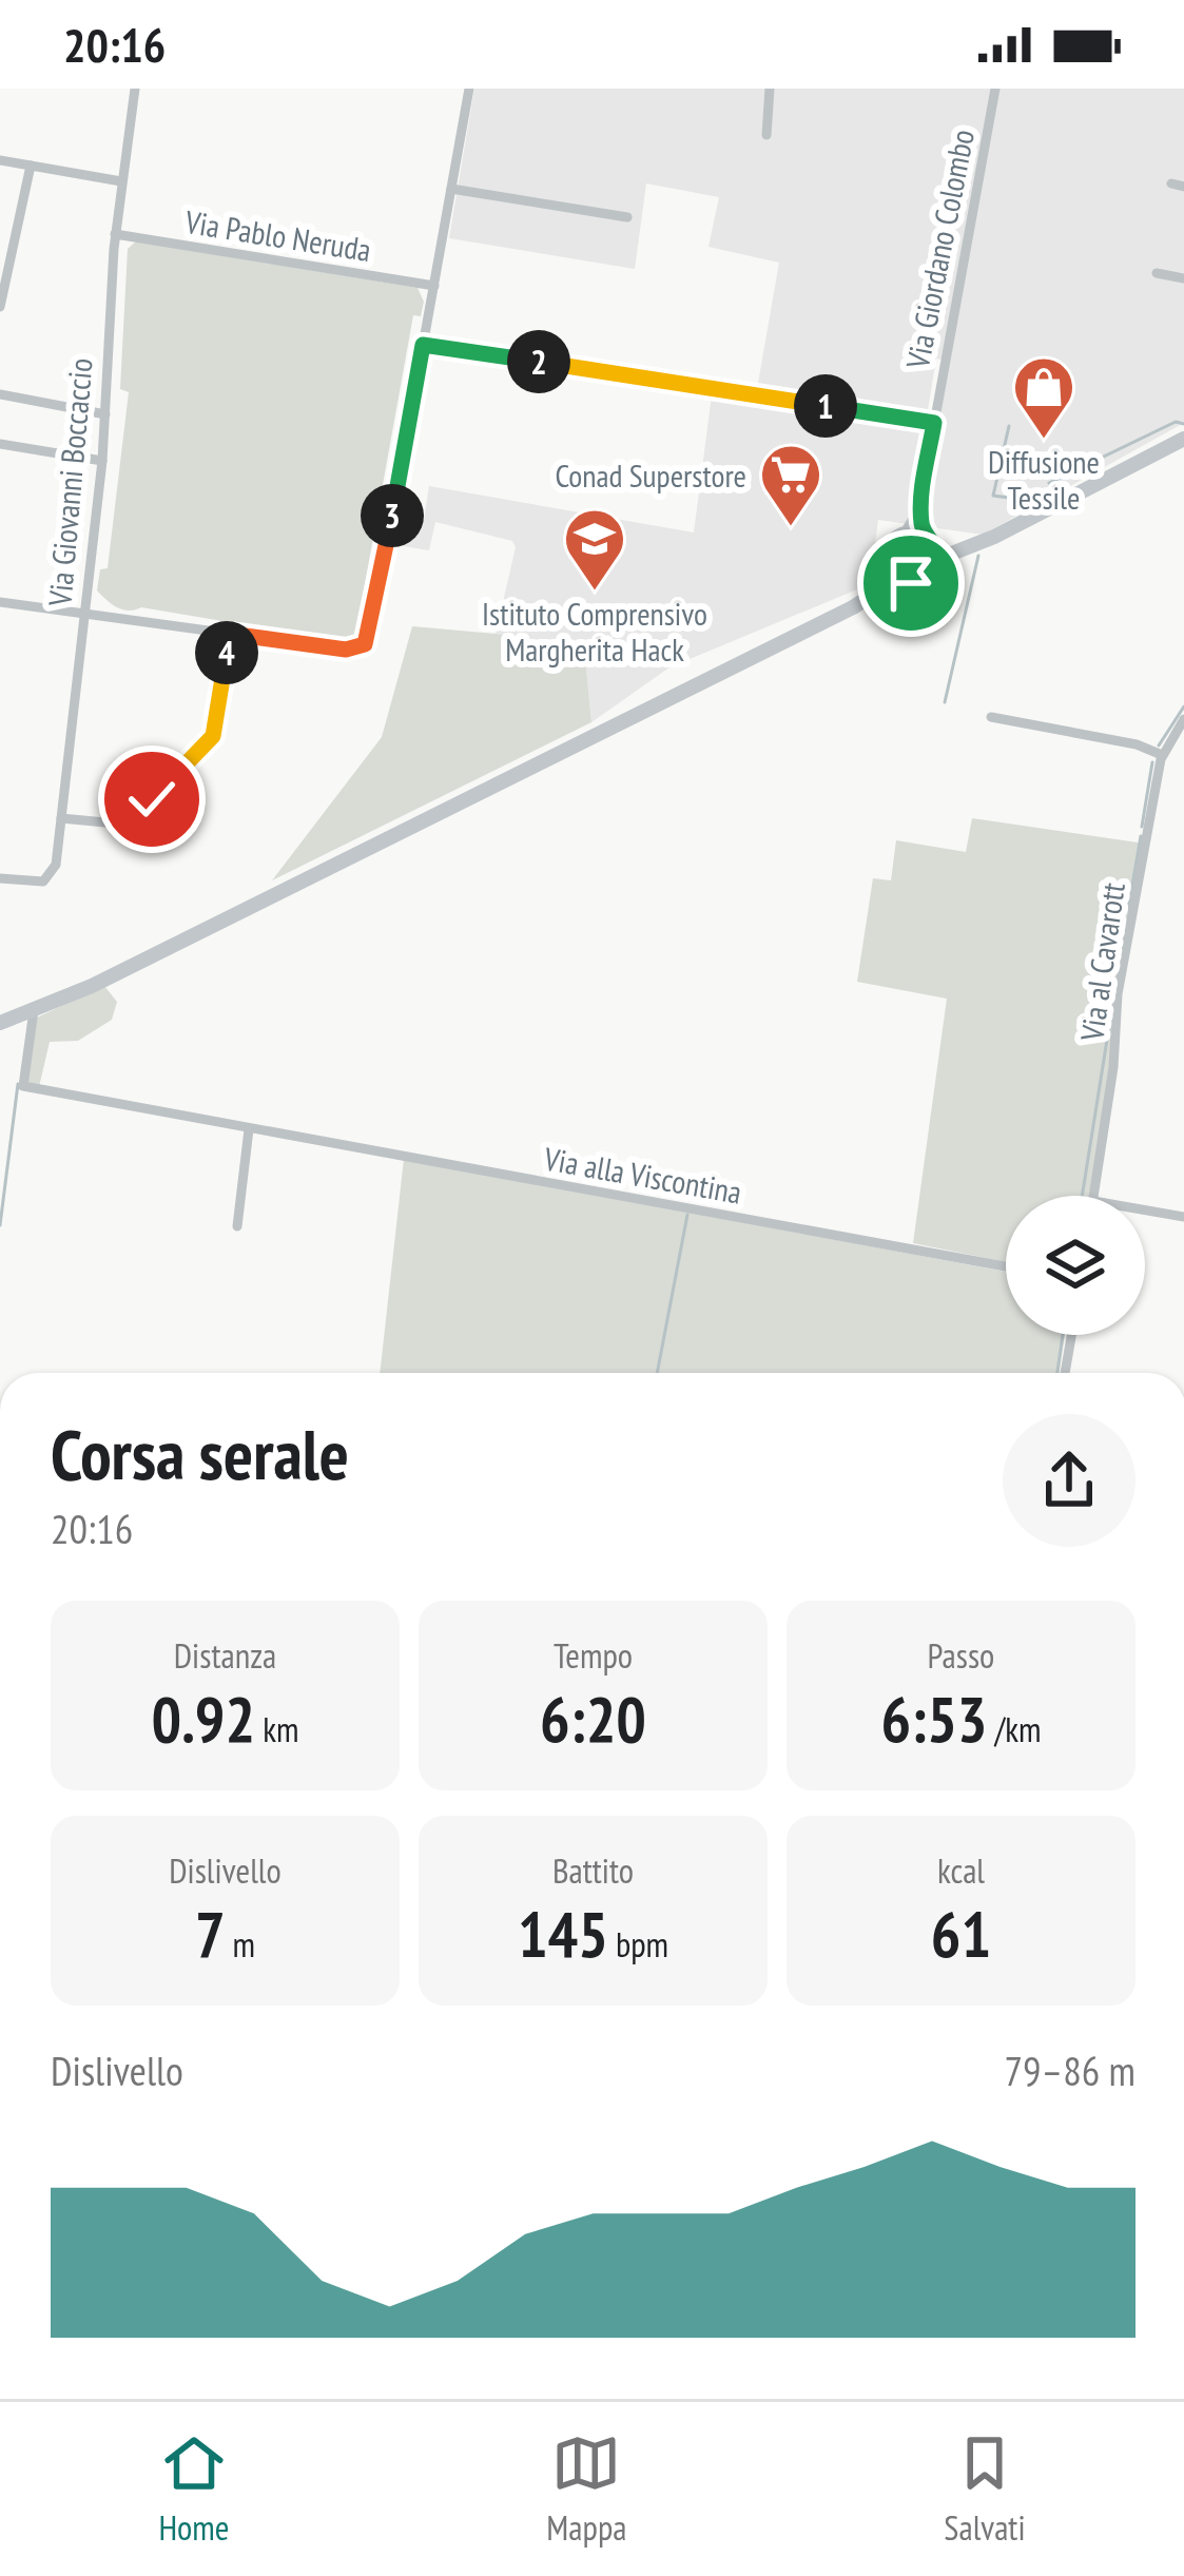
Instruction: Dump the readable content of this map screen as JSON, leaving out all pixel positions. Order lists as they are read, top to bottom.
{
  "streets": {
    "street": [
      "Via Pablo Neruda",
      "Via Giordano Colombo",
      "Via Giovanni Boccaccio",
      "Via al Cavarott",
      "Via alla Viscontina"
    ]
  },
  "crossings": [
    ["Via Pablo Neruda", "Via Giovanni Boccaccio"]
  ],
  "places": {
    "shop": ["Diffusione Tessile"],
    "supermarket": ["Conad Superstore"],
    "school or university": ["Istituto Comprensivo Margherita Hack"]
  },
  "page": {
    "status": "20:16",
    "pins": [
      "2",
      "1",
      "3",
      "4"
    ],
    "heading": ["Corsa serale", "20:16"],
    "stats": [
      ["Distanza", "0.92 km"],
      ["Tempo", "6:20"],
      ["Passo", "6:53 /km"],
      ["Dislivello", "7 m"],
      ["Battito", "145 bpm"],
      ["kcal", "61"]
    ],
    "chart": ["Dislivello", "79–86 m"],
    "tabs": ["Home", "Mappa", "Salvati"]
  }
}
